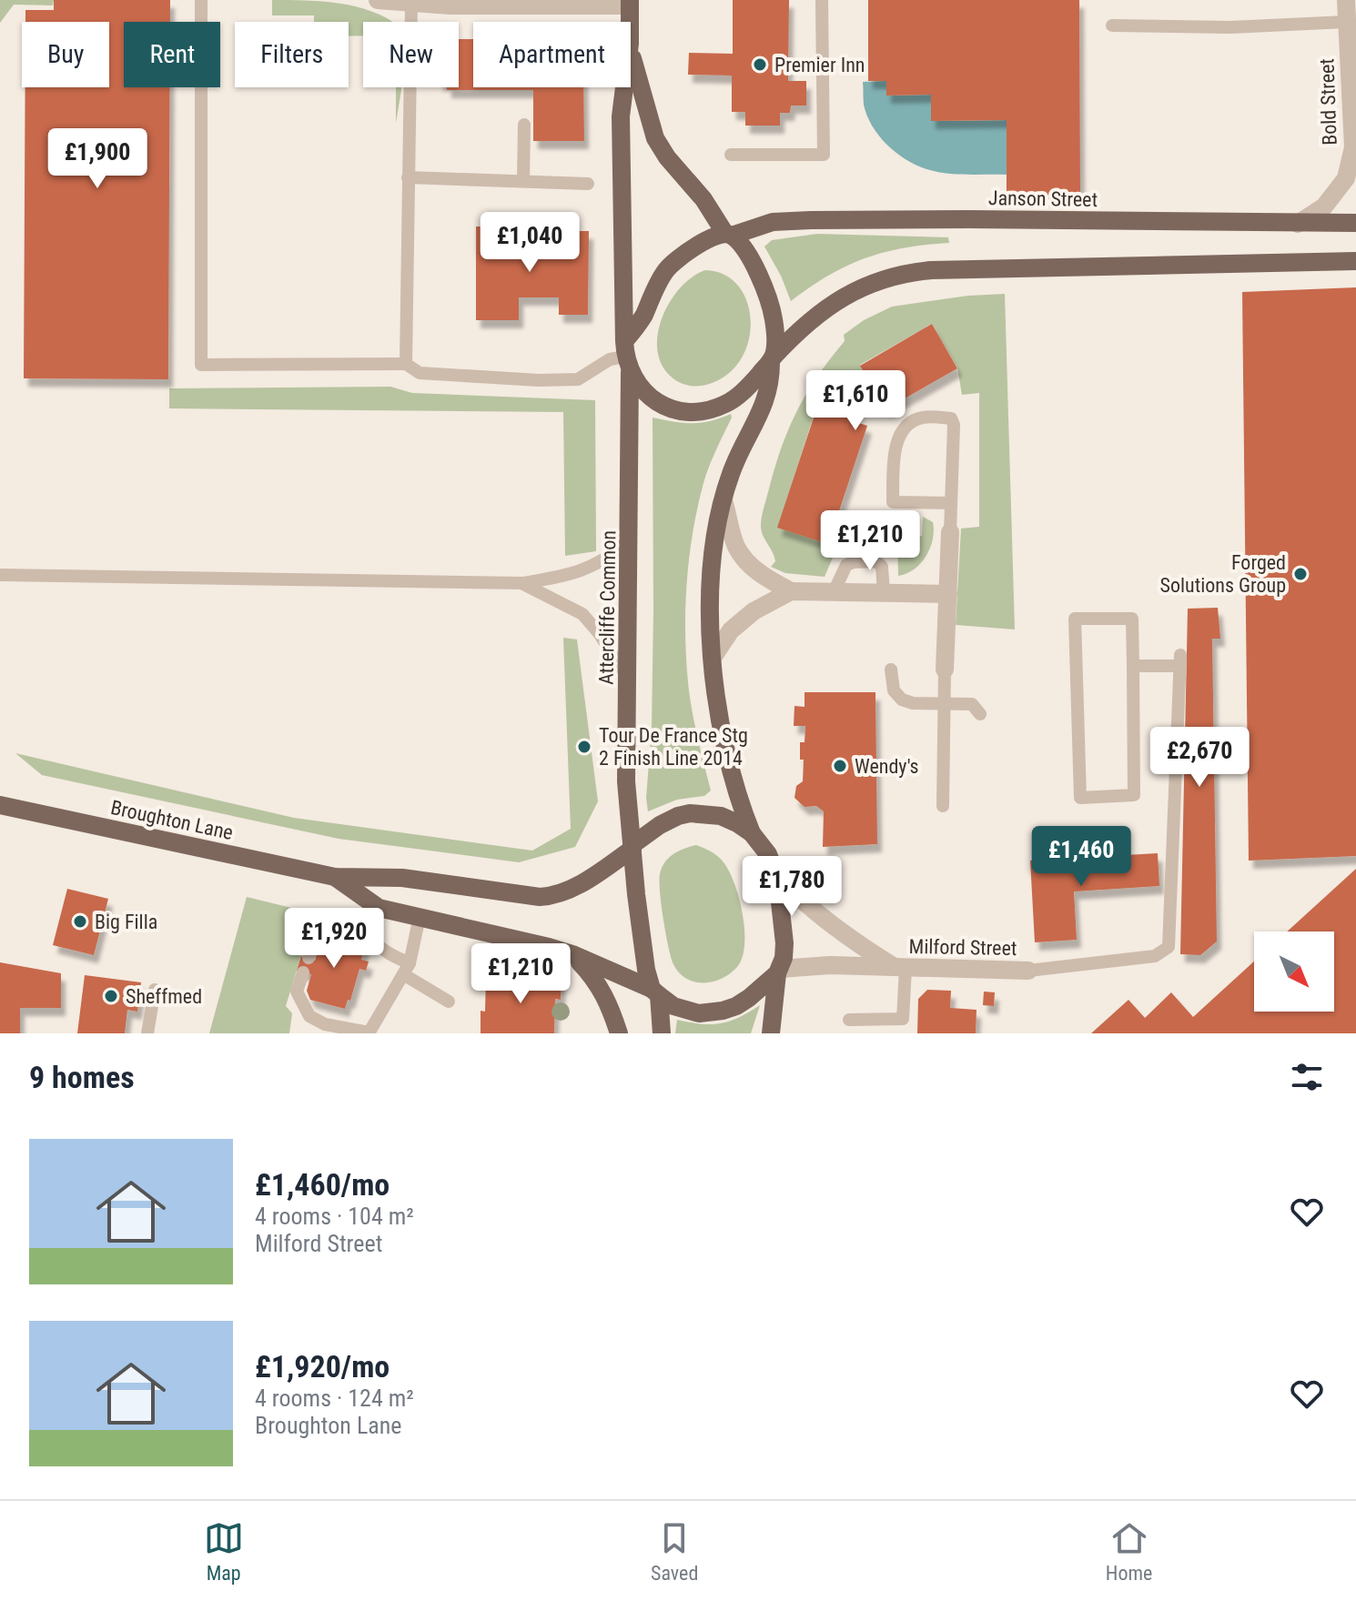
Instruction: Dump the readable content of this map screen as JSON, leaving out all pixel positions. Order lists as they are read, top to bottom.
{
  "streets": {
    "main road": ["Janson Street", "Attercliffe Common", "Broughton Lane"],
    "street": ["Bold Street", "Milford Street"]
  },
  "crossings": [
    ["Bold Street", "Janson Street"],
    ["Janson Street", "Attercliffe Common"],
    ["Attercliffe Common", "Broughton Lane"],
    ["Attercliffe Common", "Milford Street"],
    ["Broughton Lane", "Milford Street"]
  ],
  "places": [
    "Premier Inn",
    "Forged Solutions Group",
    "Tour De France Stg 2 Finish Line 2014",
    "Wendy's",
    "Big Filla",
    "Sheffmed"
  ],
  "north": "bottom right",
  "page": {
    "chip": [
      "Buy",
      "Rent",
      "Filters",
      "New",
      "Apartment"
    ],
    "price": [
      "£1,900",
      "£1,040",
      "£1,610",
      "£1,210",
      "£2,670",
      "£1,460",
      "£1,780",
      "£1,920",
      "£1,210"
    ],
    "heading": "9 homes",
    "list": [
      {
        "name": "£1,460/mo",
        "note": "4 rooms · 104 m² · Milford Street"
      },
      {
        "name": "£1,920/mo",
        "note": "4 rooms · 124 m² · Broughton Lane"
      }
    ],
    "tabs": ["Map", "Saved", "Home"]
  }
}
